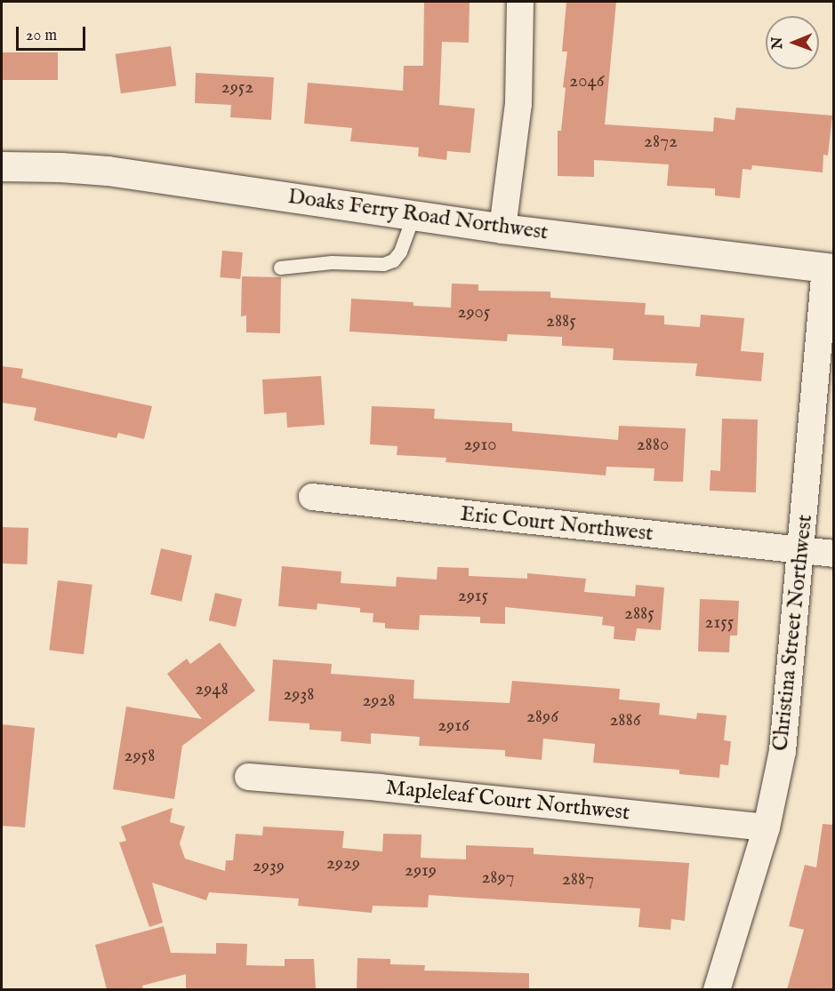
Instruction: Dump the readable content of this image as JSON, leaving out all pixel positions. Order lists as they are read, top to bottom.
{
  "streets": {
    "main road": ["Doaks Ferry Road Northwest"],
    "street": ["Eric Court Northwest", "Christina Street Northwest", "Mapleleaf Court Northwest"]
  },
  "crossings": [
    ["Doaks Ferry Road Northwest", "Christina Street Northwest"],
    ["Eric Court Northwest", "Christina Street Northwest"],
    ["Christina Street Northwest", "Mapleleaf Court Northwest"]
  ],
  "house_numbers": [
    "2046",
    "2952",
    "2872",
    "2905",
    "2885",
    "2910",
    "2880",
    "2915",
    "2885",
    "2155",
    "2948",
    "2938",
    "2928",
    "2896",
    "2886",
    "2916",
    "2958",
    "2929",
    "2939",
    "2919",
    "2897",
    "2887"
  ],
  "scale_bar": "20 m",
  "north": "left"
}
